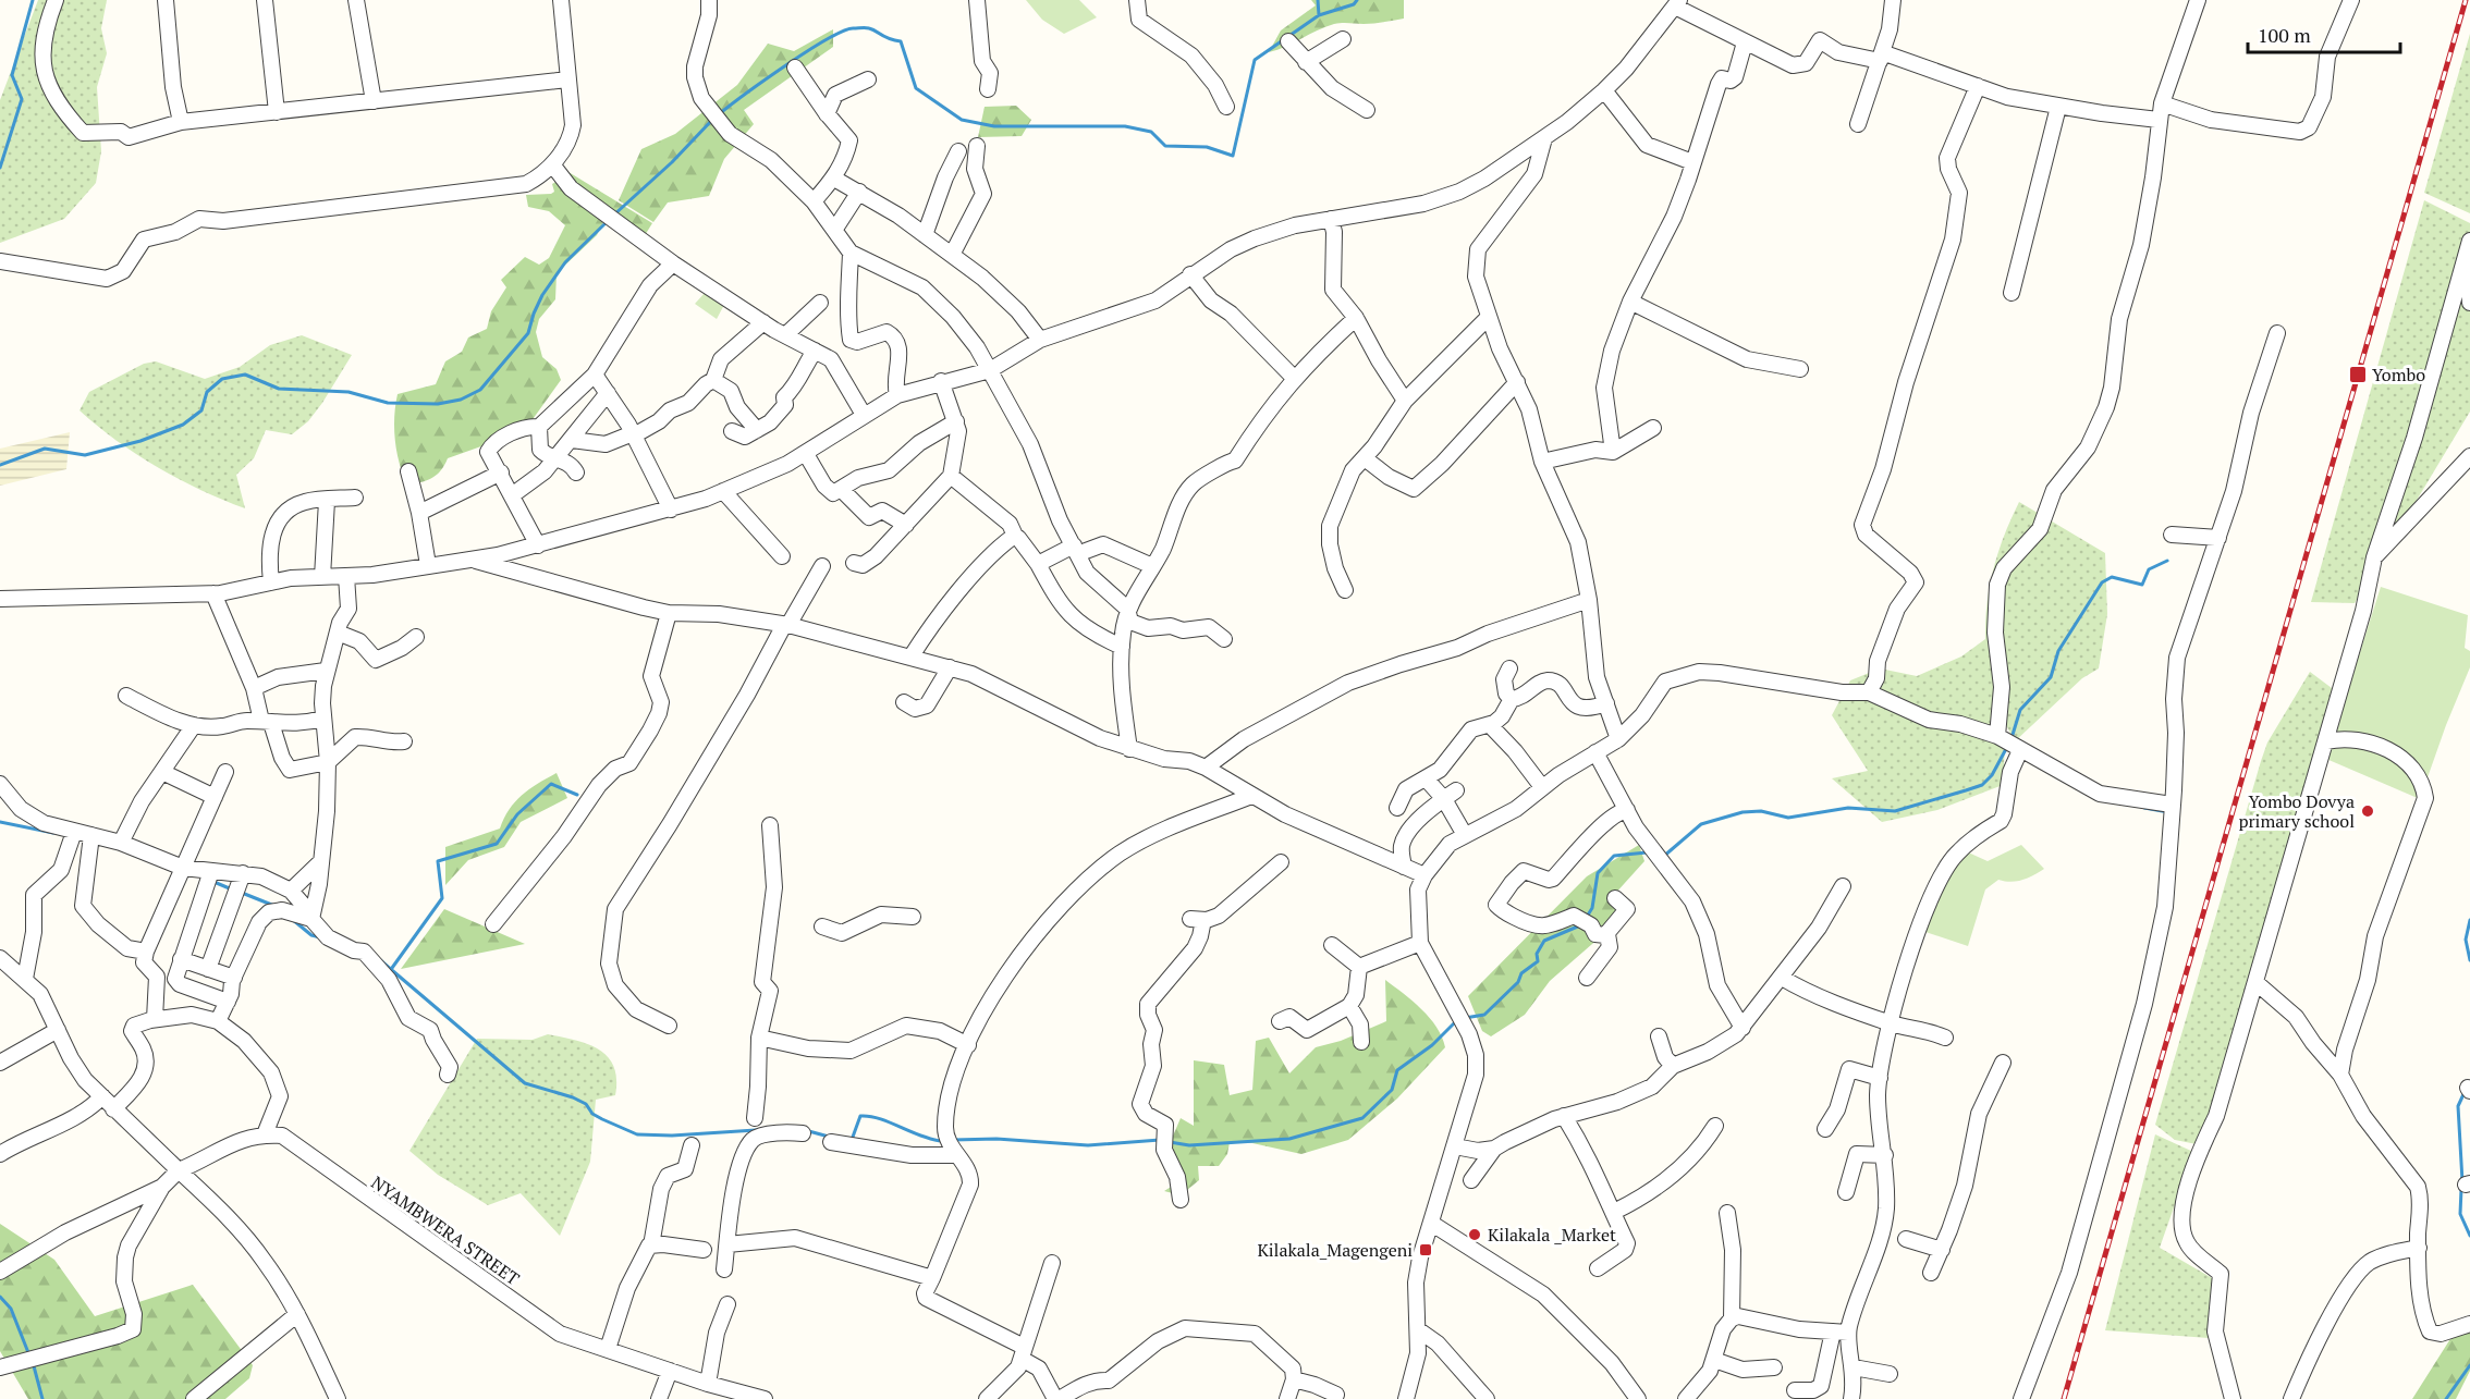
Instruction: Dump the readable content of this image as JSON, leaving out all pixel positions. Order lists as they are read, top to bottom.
{
  "streets": {
    "street": ["NYAMBWERA STREET"]
  },
  "places": {
    "transit": ["Yombo", "Kilakala_Magengeni"],
    "other": ["Yombo Dovya primary school", "Kilakala _Market"]
  },
  "scale_bar": "100 m"
}
